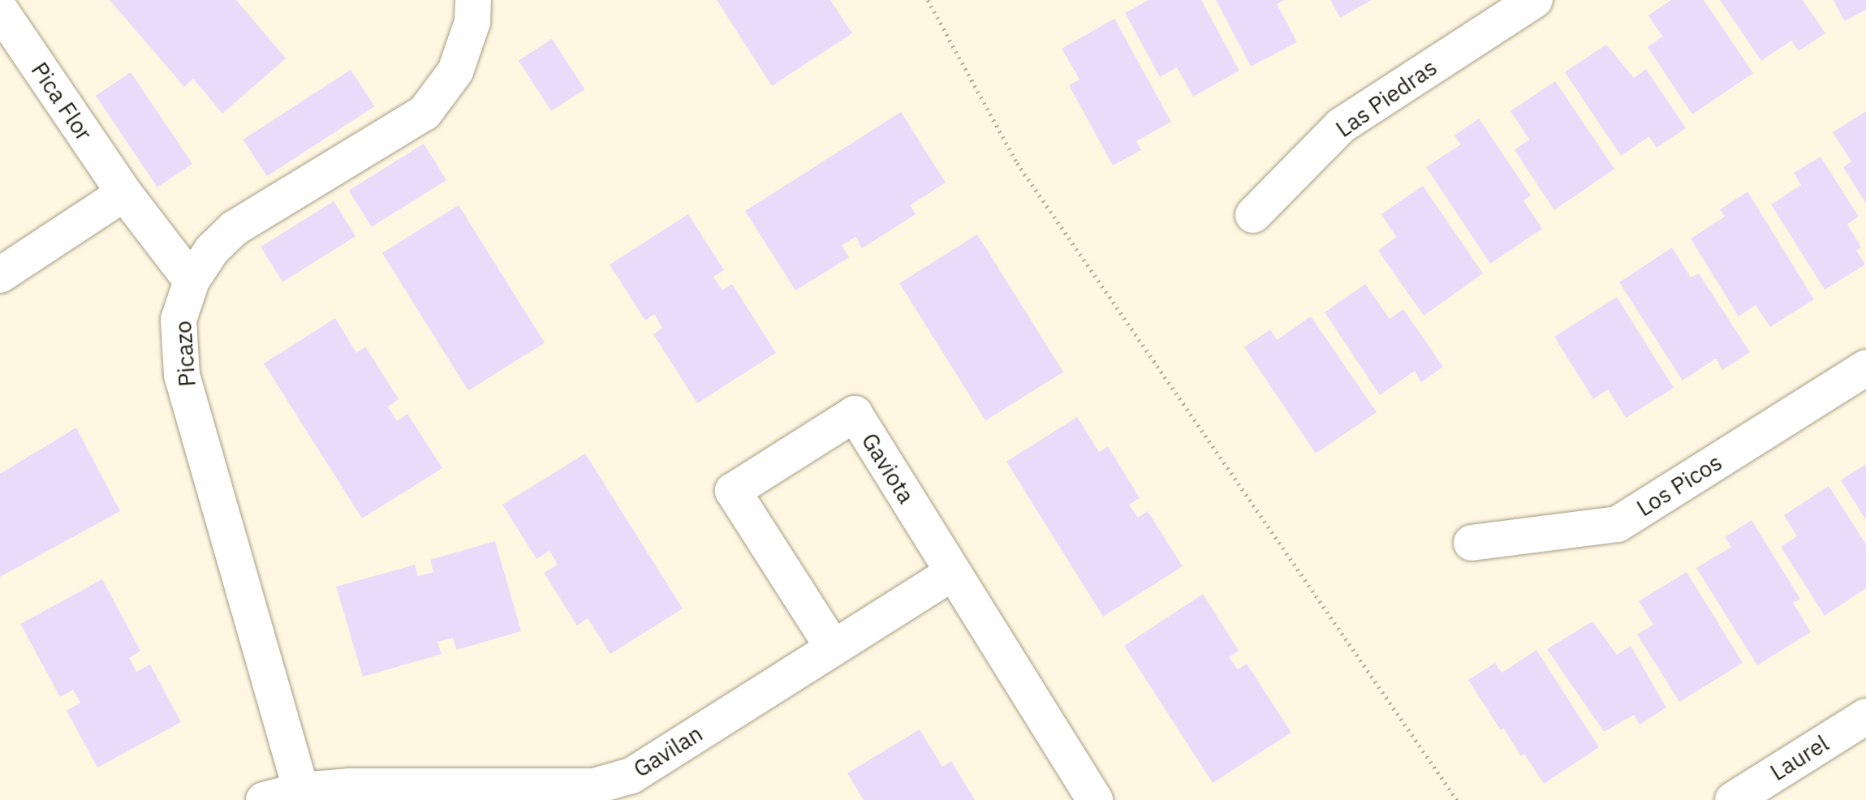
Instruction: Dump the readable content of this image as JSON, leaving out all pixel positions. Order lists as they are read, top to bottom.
{
  "streets": {
    "street": [
      "Las Piedras",
      "Pica Flor",
      "Picazo",
      "Gaviota",
      "Los Picos",
      "Gavilan",
      "Laurel"
    ]
  },
  "crossings": [
    ["Pica Flor", "Picazo"],
    ["Picazo", "Gavilan"],
    ["Gaviota", "Gavilan"]
  ]
}
